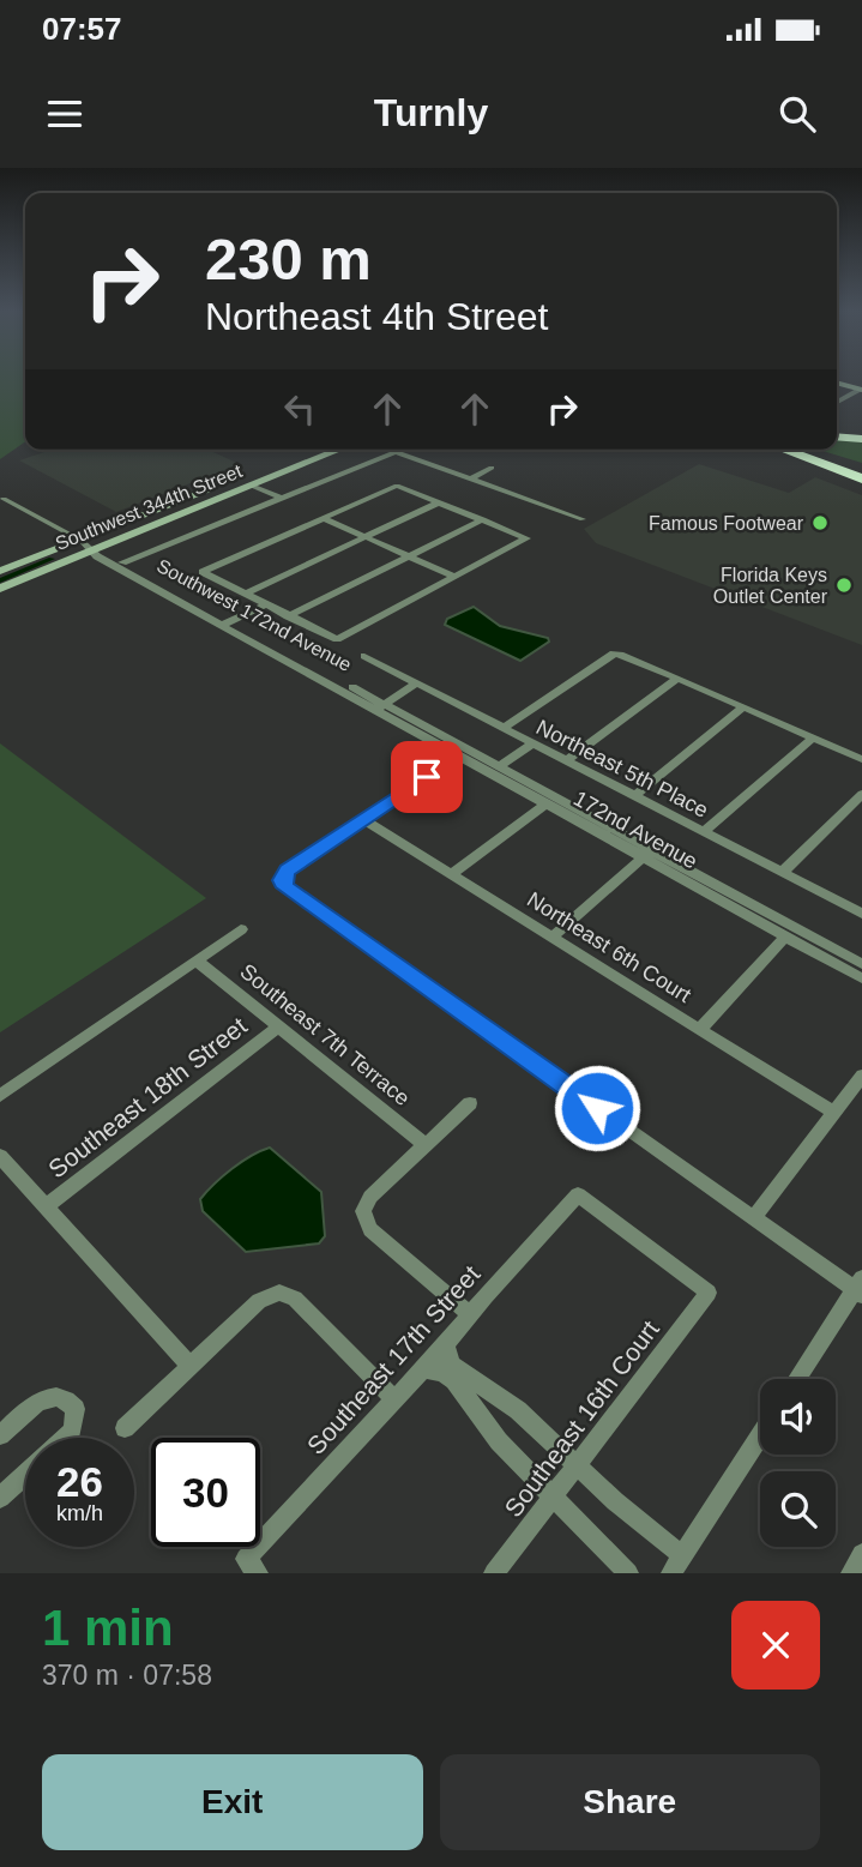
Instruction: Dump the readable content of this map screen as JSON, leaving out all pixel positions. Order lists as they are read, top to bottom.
{
  "streets": {
    "main road": ["Southwest 344th Street"],
    "street": [
      "Southwest 172nd Avenue",
      "Northeast 5th Place",
      "172nd Avenue",
      "Northeast 6th Court",
      "Southeast 7th Terrace",
      "Southeast 18th Street",
      "Southeast 17th Street",
      "Southeast 16th Court"
    ]
  },
  "crossings": [
    ["Southwest 344th Street", "Southwest 172nd Avenue"],
    ["Southwest 172nd Avenue", "172nd Avenue"],
    ["Southeast 7th Terrace", "Southeast 18th Street"],
    ["Southeast 17th Street", "Southeast 16th Court"]
  ],
  "places": ["Famous Footwear", "Florida Keys Outlet Center"],
  "page": {
    "status": "07:57",
    "header": "Turnly",
    "turn": ["230 m", "Northeast 4th Street"],
    "speed": "26 km/h",
    "limit": "30",
    "heading": ["1 min", "370 m · 07:58"],
    "buttons": ["Exit", "Share"]
  }
}
